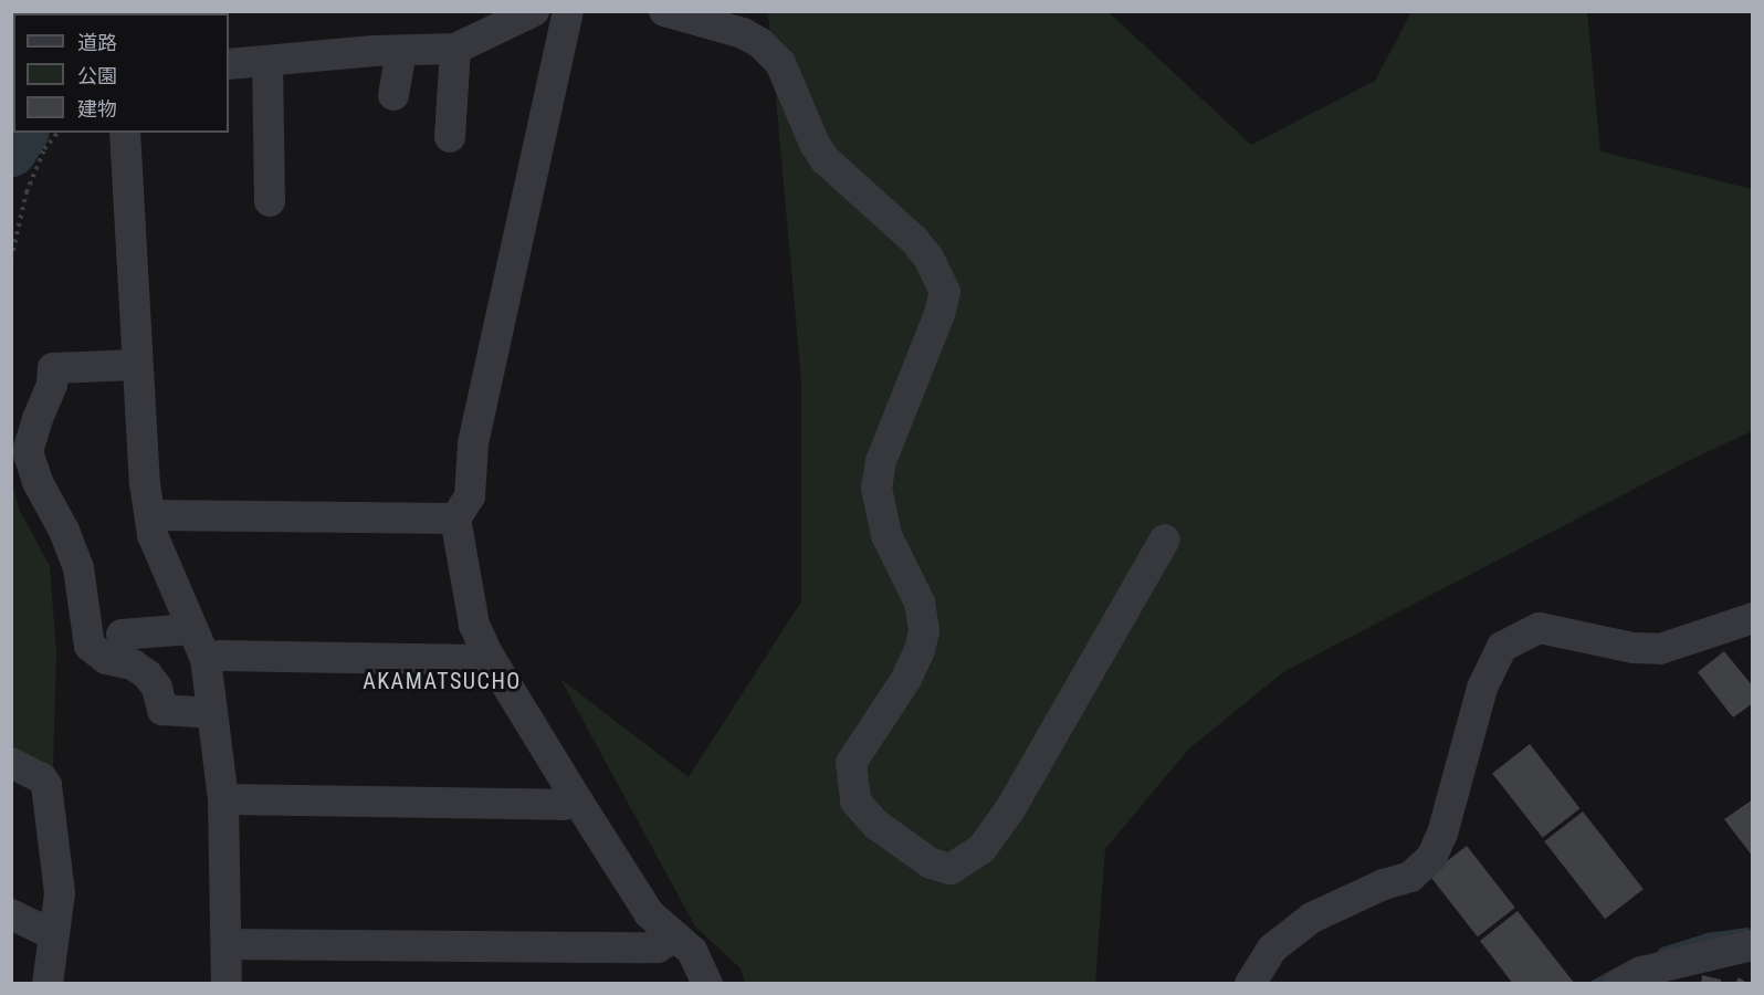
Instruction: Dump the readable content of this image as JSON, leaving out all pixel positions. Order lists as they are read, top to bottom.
{
  "districts": ["AKAMATSUCHO"],
  "legend": ["道路", "公園", "建物"]
}
